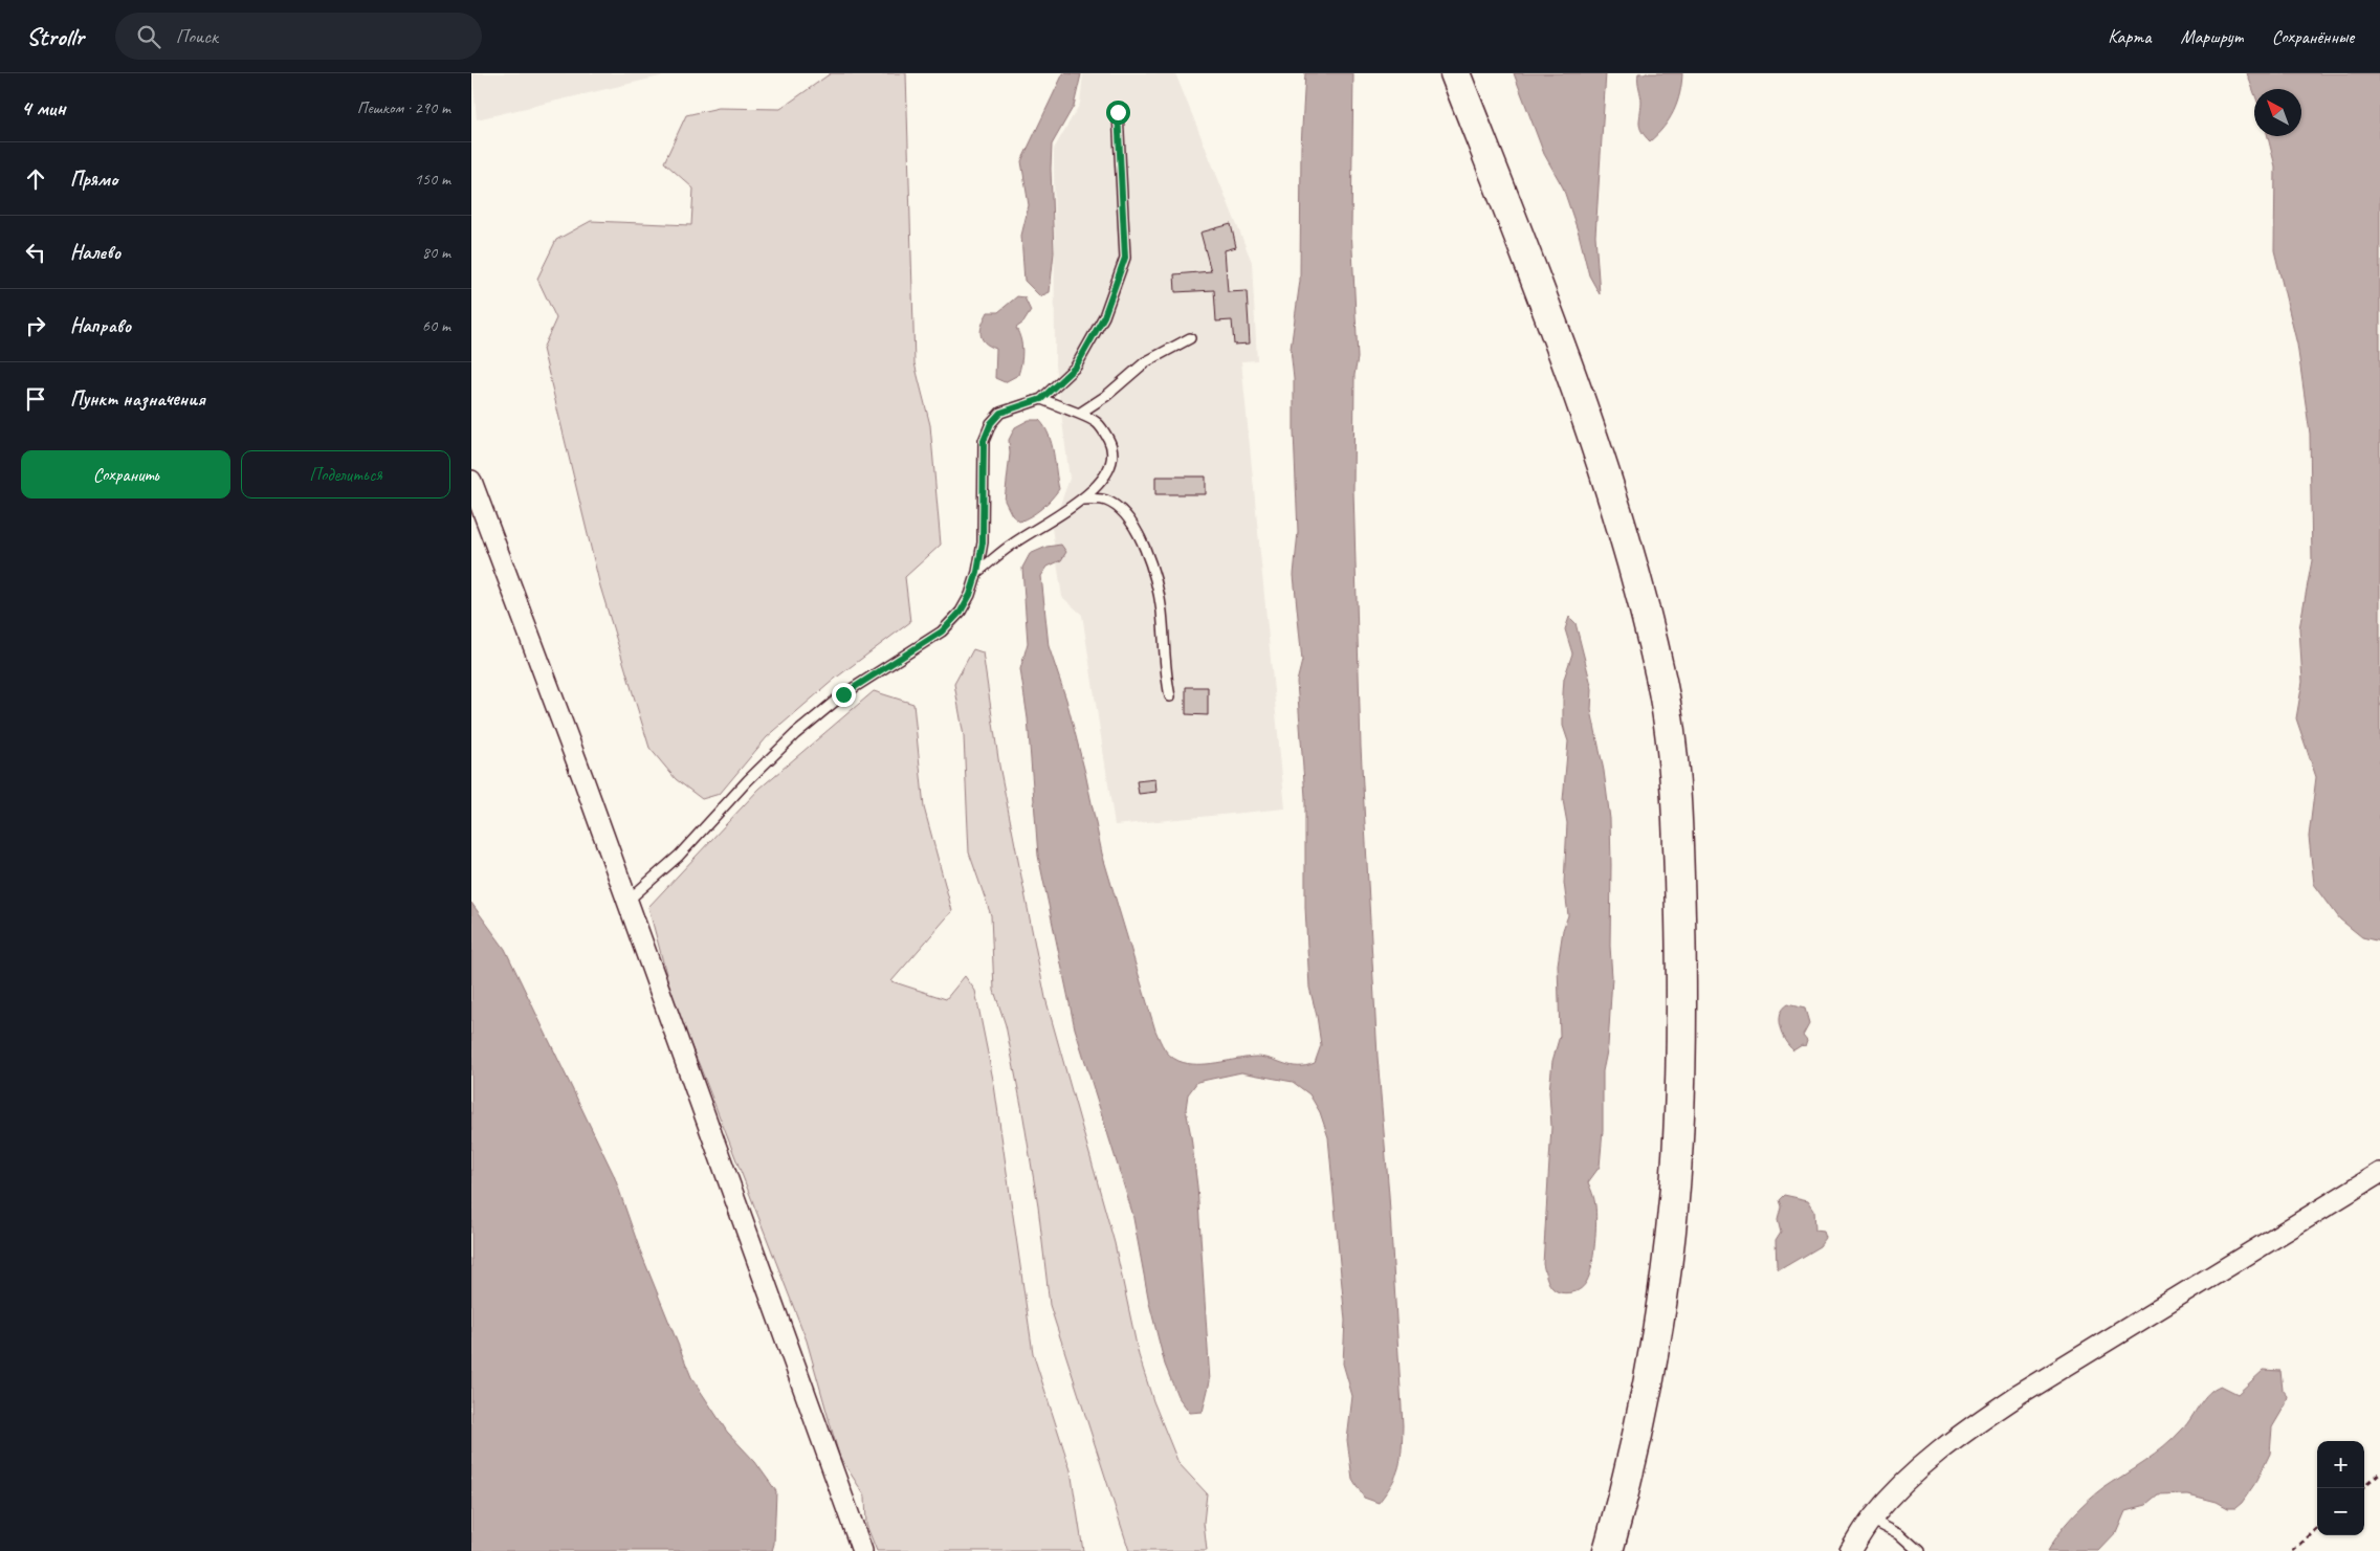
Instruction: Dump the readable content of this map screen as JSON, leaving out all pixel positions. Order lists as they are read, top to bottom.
{
  "north": "top left",
  "page": {
    "header": "Strollr",
    "search": "Поиск",
    "nav": ["Карта", "Маршрут", "Сохранённые"],
    "heading": ["4 мин", "Пешком · 290 m"],
    "list": [
      ["Прямо", "150 m"],
      ["Налево", "80 m"],
      ["Направо", "60 m"],
      "Пункт назначения"
    ],
    "buttons": ["Сохранить", "Поделиться"],
    "map_buttons": ["+", "−"]
  }
}
